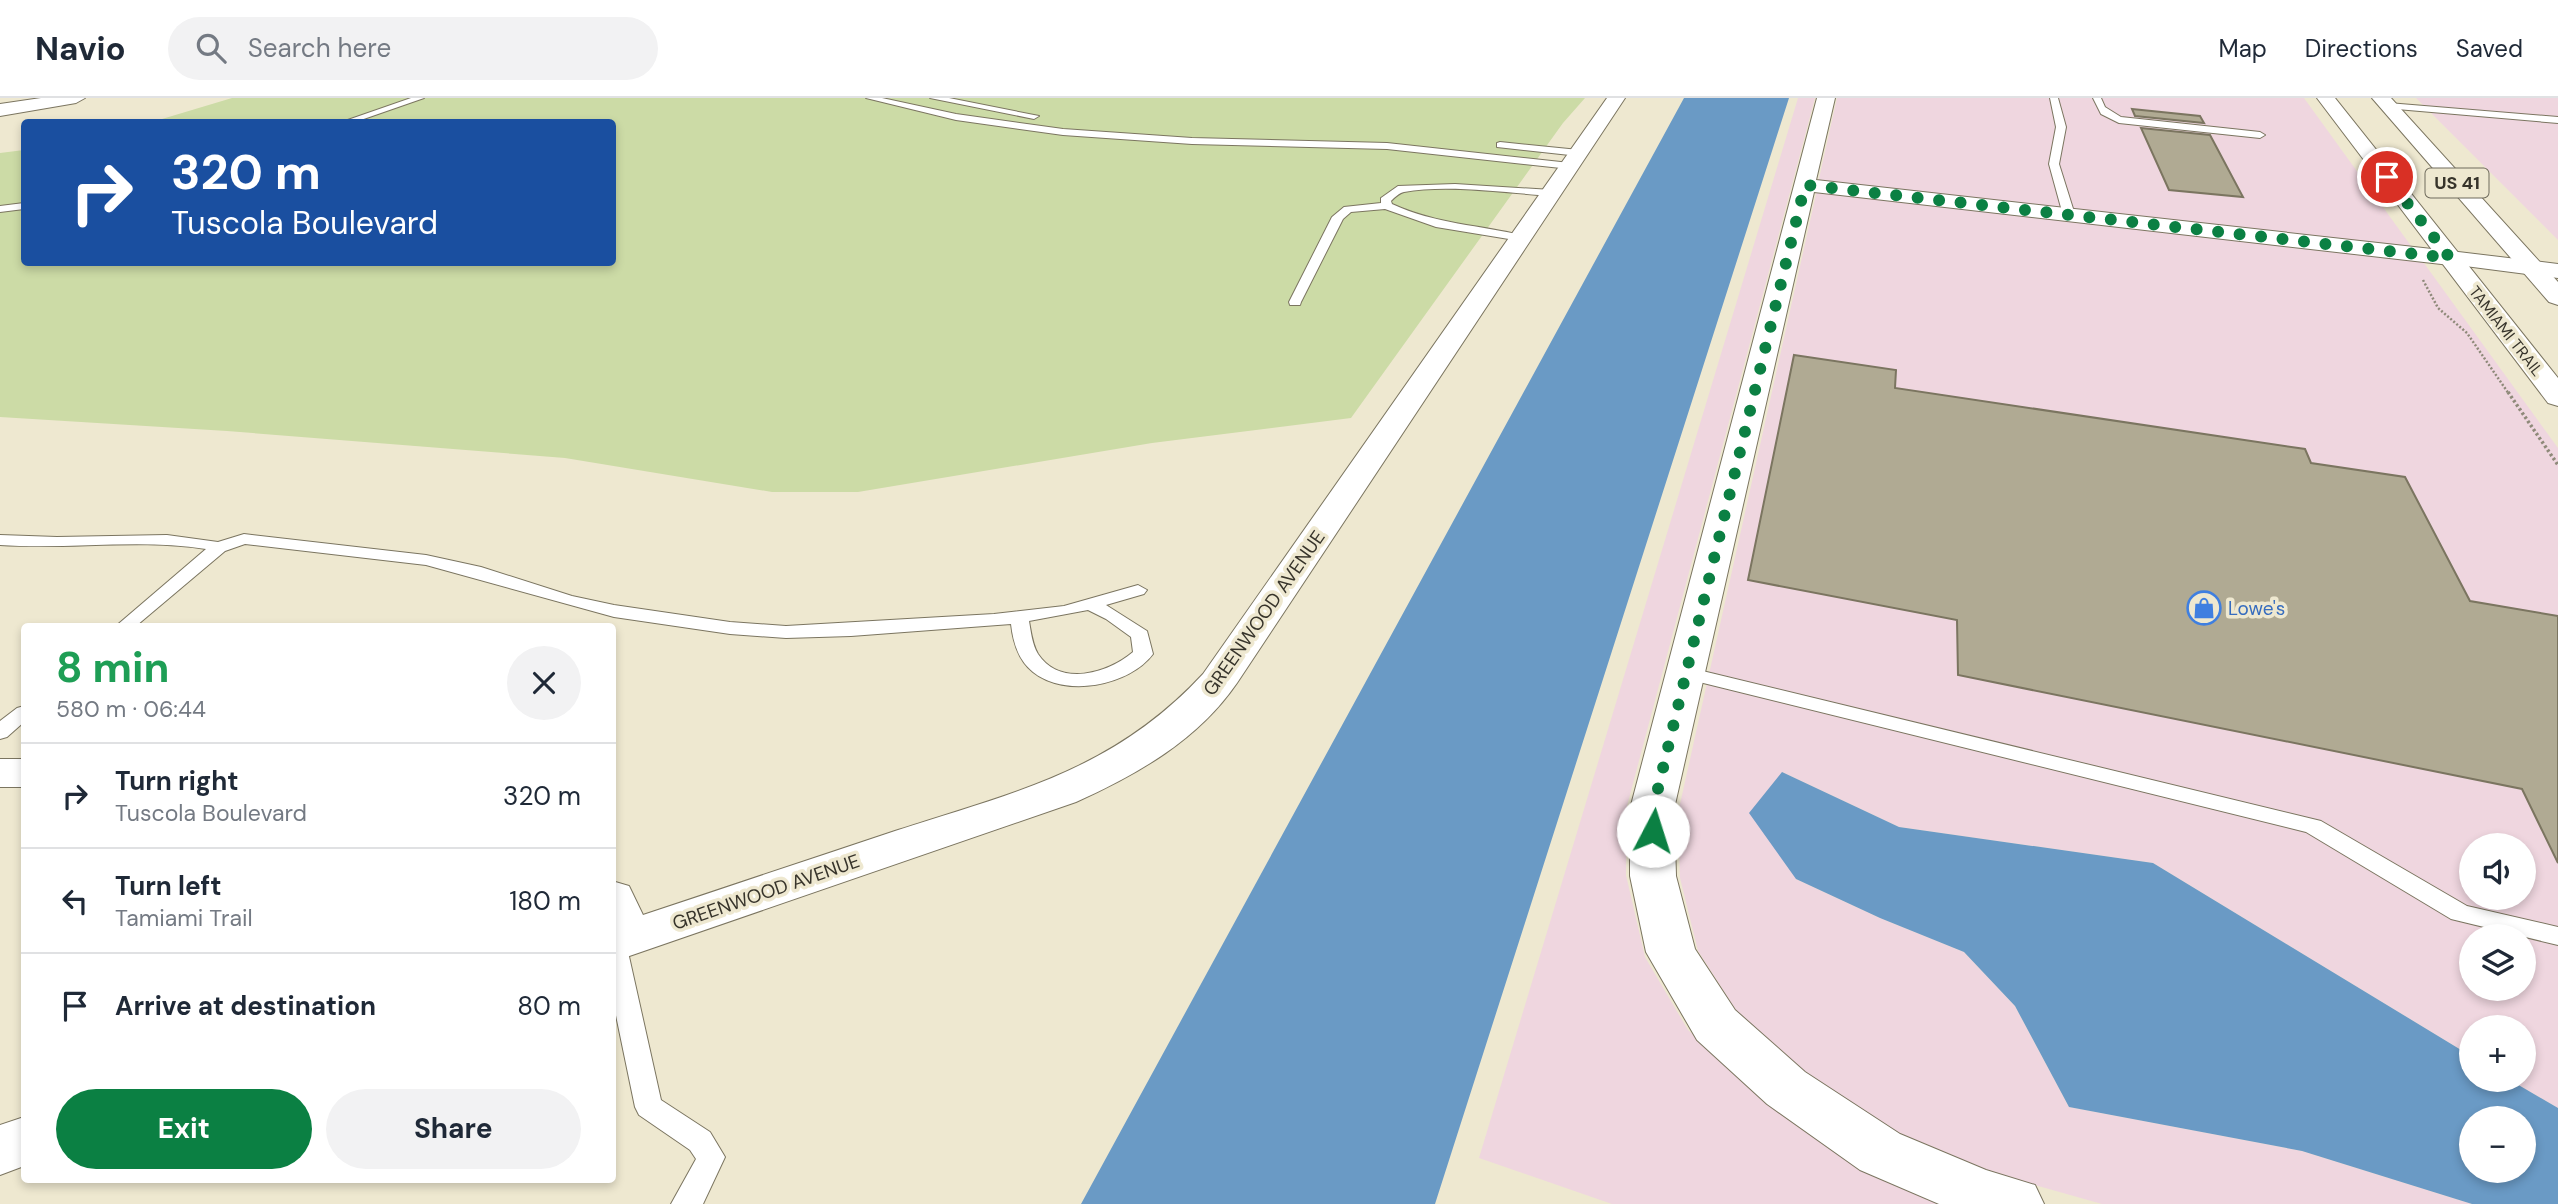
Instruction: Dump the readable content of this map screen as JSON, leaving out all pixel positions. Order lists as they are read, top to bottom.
{
  "streets": {
    "street": ["US 41", "TAMIAMI TRAIL", "GREENWOOD AVENUE"]
  },
  "places": {
    "shop": ["Lowe's"]
  },
  "page": {
    "header": "Navio",
    "search": "Search here",
    "nav": ["Map", "Directions", "Saved"],
    "turn": ["320 m", "Tuscola Boulevard"],
    "heading": ["8 min", "580 m · 06:44"],
    "list": [
      {
        "name": "Turn right",
        "note": "Tuscola Boulevard",
        "value": "320 m"
      },
      {
        "name": "Turn left",
        "note": "Tamiami Trail",
        "value": "180 m"
      },
      {
        "name": "Arrive at destination",
        "value": "80 m"
      }
    ],
    "map_buttons": ["+", "−"],
    "buttons": ["Exit", "Share"]
  }
}
